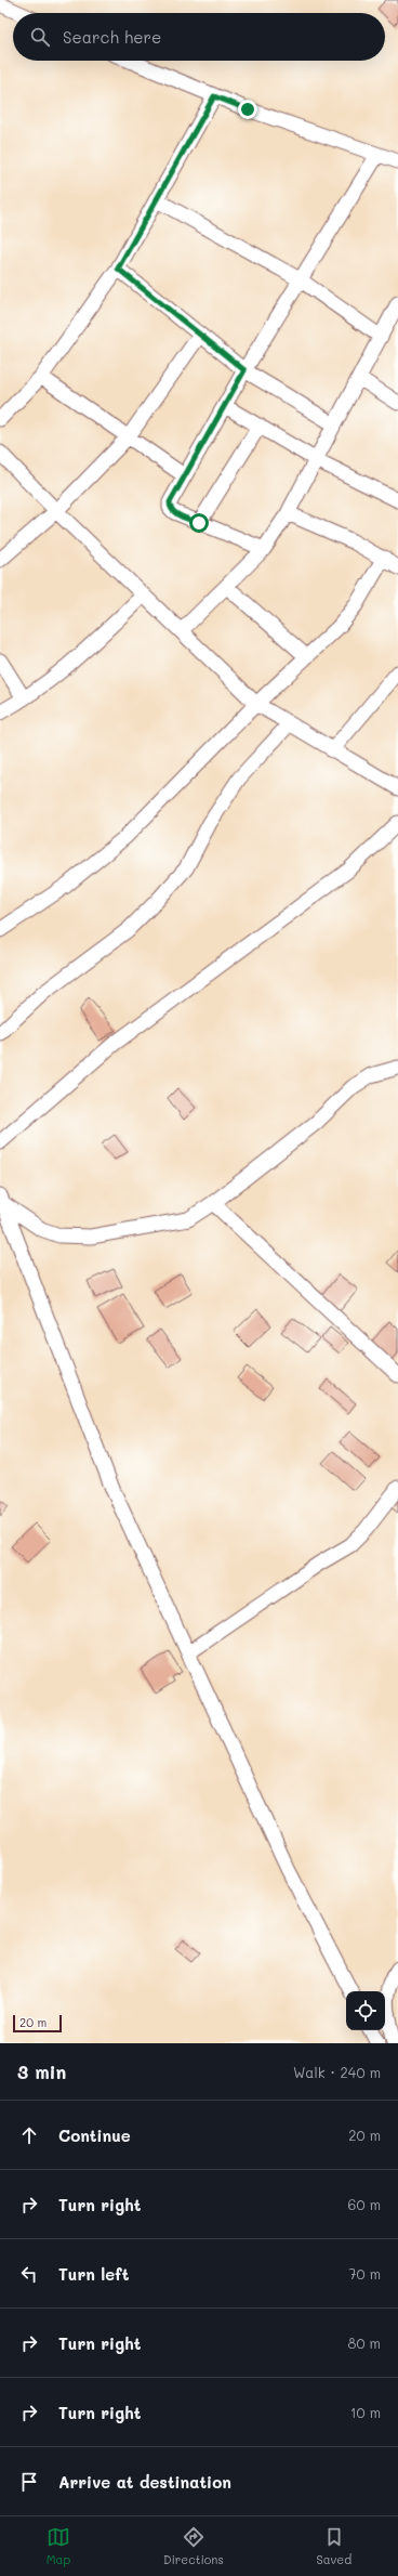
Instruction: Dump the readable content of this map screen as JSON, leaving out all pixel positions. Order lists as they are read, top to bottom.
{
  "scale_bar": "20 m",
  "page": {
    "search": "Search here",
    "scale": "20 m",
    "heading": ["3 min", "Walk · 240 m"],
    "list": [
      ["Continue", "20 m"],
      ["Turn right", "60 m"],
      ["Turn left", "70 m"],
      ["Turn right", "80 m"],
      ["Turn right", "10 m"],
      "Arrive at destination"
    ],
    "nav": ["Map", "Directions", "Saved"]
  }
}
